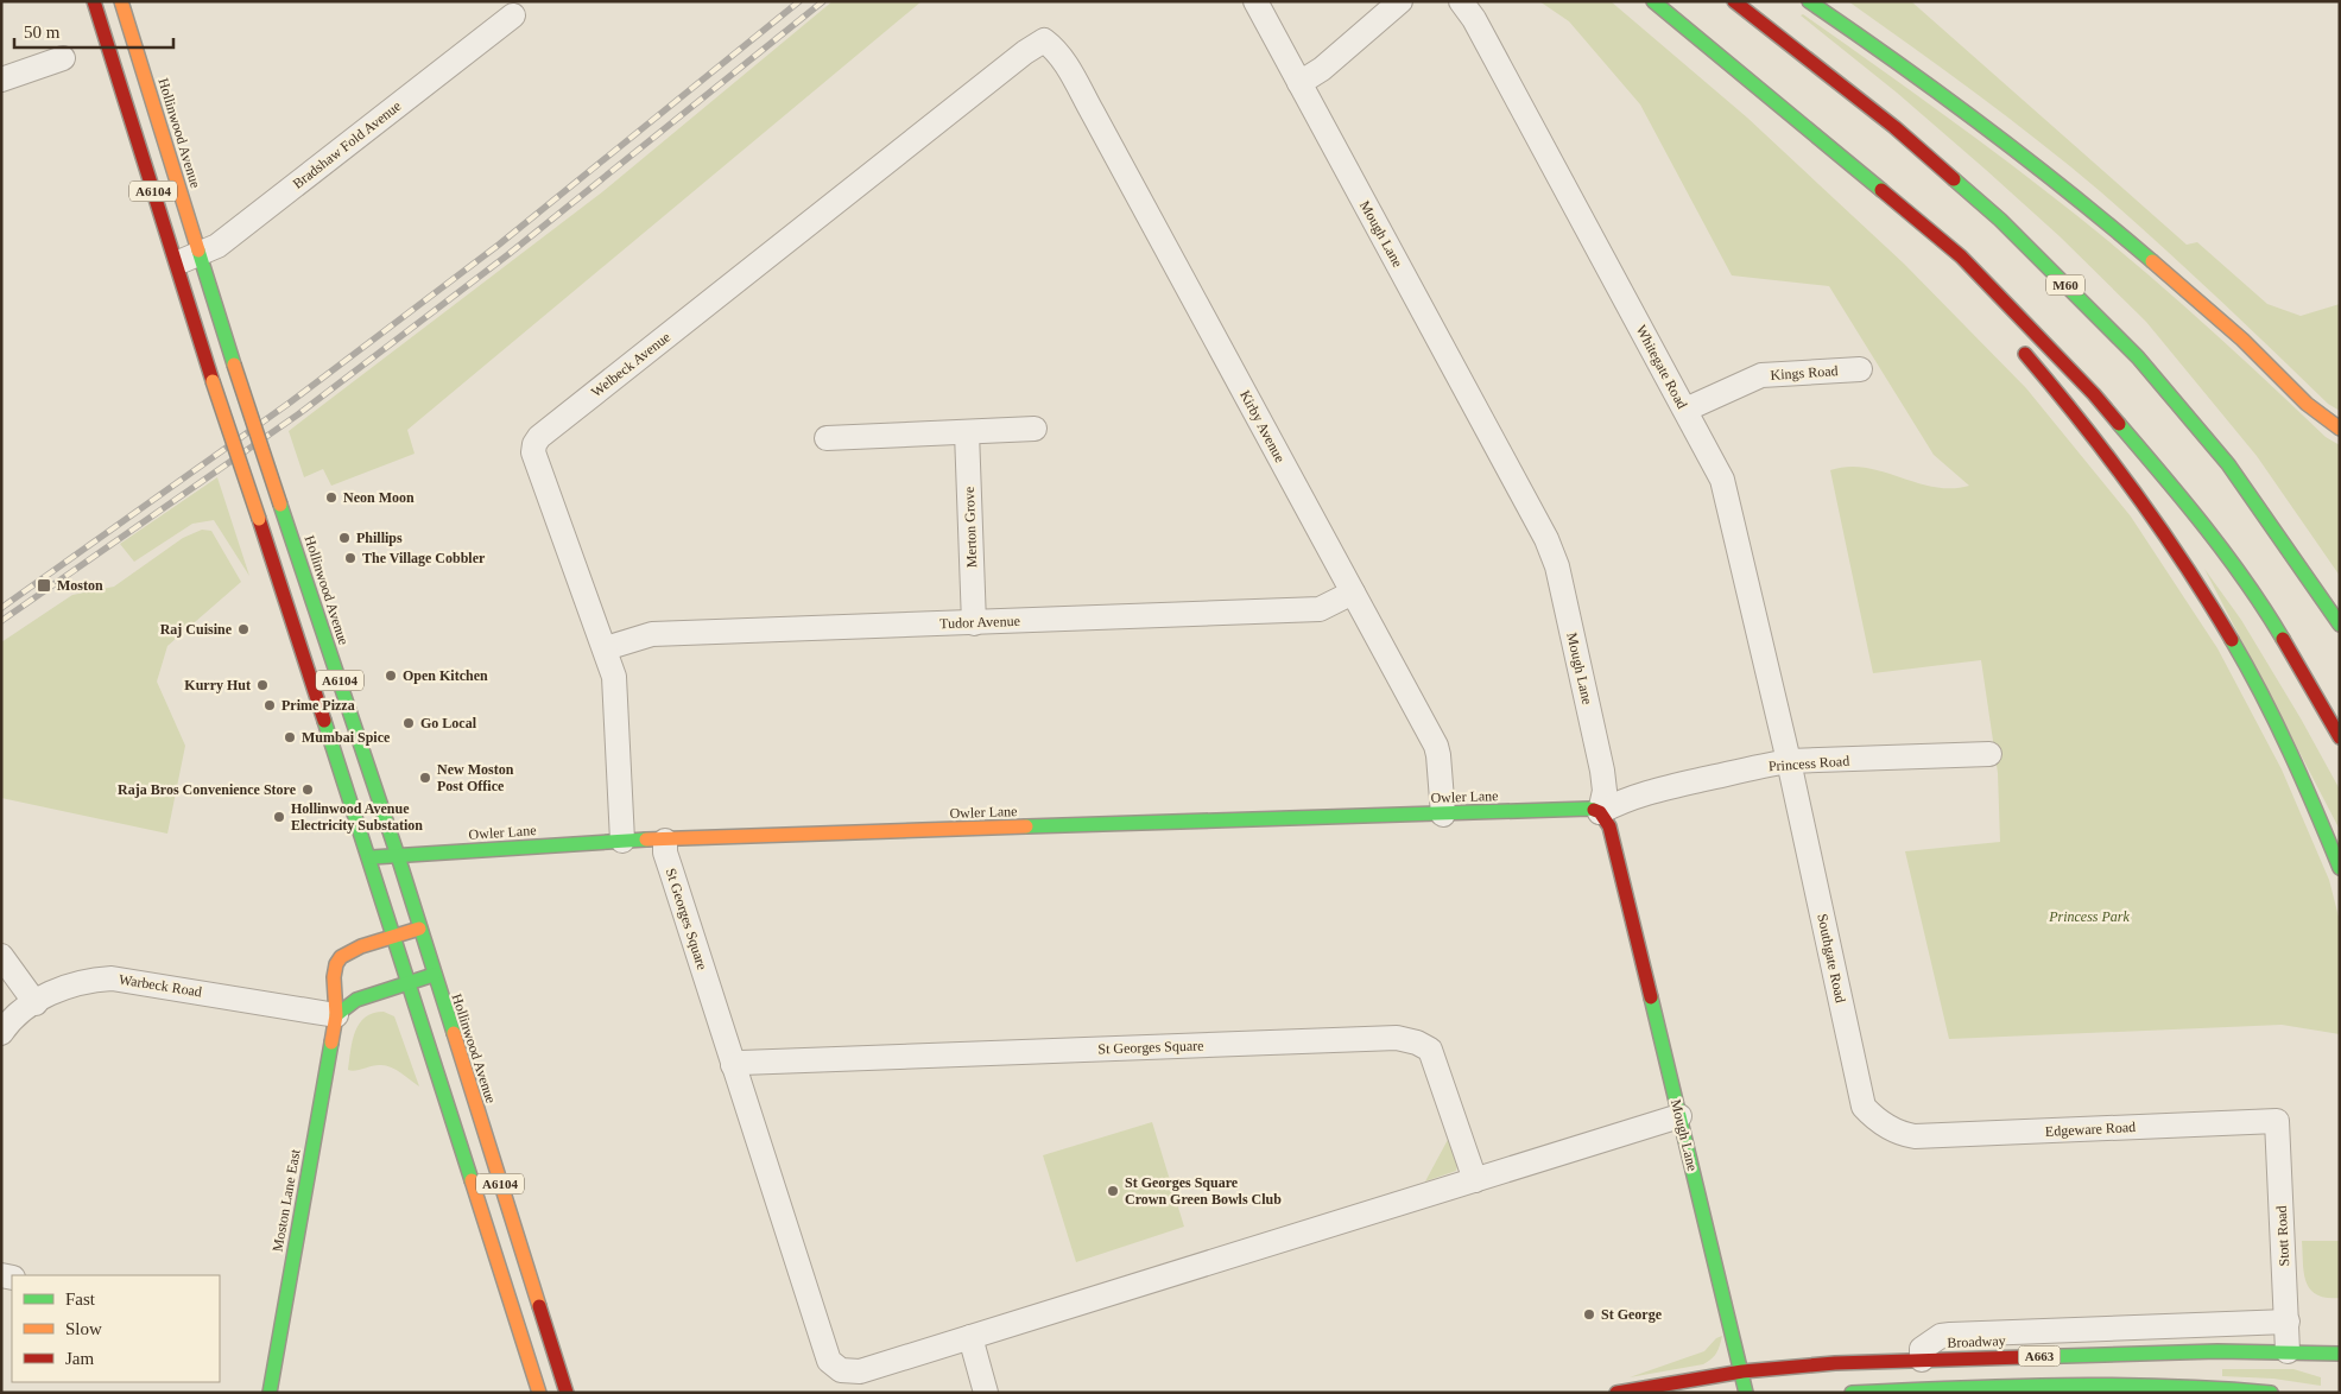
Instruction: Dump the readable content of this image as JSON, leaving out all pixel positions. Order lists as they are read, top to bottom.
{
  "streets": {
    "main road": [
      "Hollinwood Avenue",
      "A6104",
      "Mough Lane",
      "M60",
      "Owler Lane",
      "Moston Lane East",
      "Broadway",
      "A663"
    ],
    "street": [
      "Bradshaw Fold Avenue",
      "Welbeck Avenue",
      "Whitegate Road",
      "Kings Road",
      "Kirby Avenue",
      "Merton Grove",
      "Tudor Avenue",
      "Princess Road",
      "St Georges Square",
      "Southgate Road",
      "Warbeck Road",
      "Edgeware Road",
      "Stott Road"
    ]
  },
  "crossings": [
    ["Hollinwood Avenue", "Bradshaw Fold Avenue"],
    ["Hollinwood Avenue", "Owler Lane"],
    ["Bradshaw Fold Avenue", "A6104"],
    ["A6104", "Owler Lane"],
    ["A6104", "Moston Lane East"],
    ["Mough Lane", "Princess Road"],
    ["Mough Lane", "Owler Lane"],
    ["Mough Lane", "St Georges Square"],
    ["Mough Lane", "Broadway"],
    ["Welbeck Avenue", "Kirby Avenue"],
    ["Welbeck Avenue", "Tudor Avenue"],
    ["Welbeck Avenue", "Owler Lane"],
    ["Whitegate Road", "Kings Road"],
    ["Whitegate Road", "Princess Road"],
    ["Whitegate Road", "Southgate Road"],
    ["Kirby Avenue", "Tudor Avenue"],
    ["Kirby Avenue", "Owler Lane"],
    ["Merton Grove", "Tudor Avenue"],
    ["Princess Road", "Owler Lane"],
    ["Princess Road", "Southgate Road"],
    ["Owler Lane", "St Georges Square"],
    ["Southgate Road", "Edgeware Road"],
    ["Warbeck Road", "Moston Lane East"],
    ["Edgeware Road", "Stott Road"],
    ["Stott Road", "Broadway"]
  ],
  "parks": ["Princess Park"],
  "places": {
    "other": [
      "Neon Moon",
      "Phillips",
      "The Village Cobbler",
      "Raj Cuisine",
      "Open Kitchen",
      "Kurry Hut",
      "Prime Pizza",
      "Go Local",
      "Mumbai Spice",
      "New Moston Post Office",
      "Raja Bros Convenience Store",
      "Hollinwood Avenue Electricity Substation",
      "St Georges Square Crown Green Bowls Club",
      "St George"
    ],
    "transit": ["Moston"]
  },
  "legend": ["Fast", "Slow", "Jam"],
  "scale_bar": "50 m"
}
